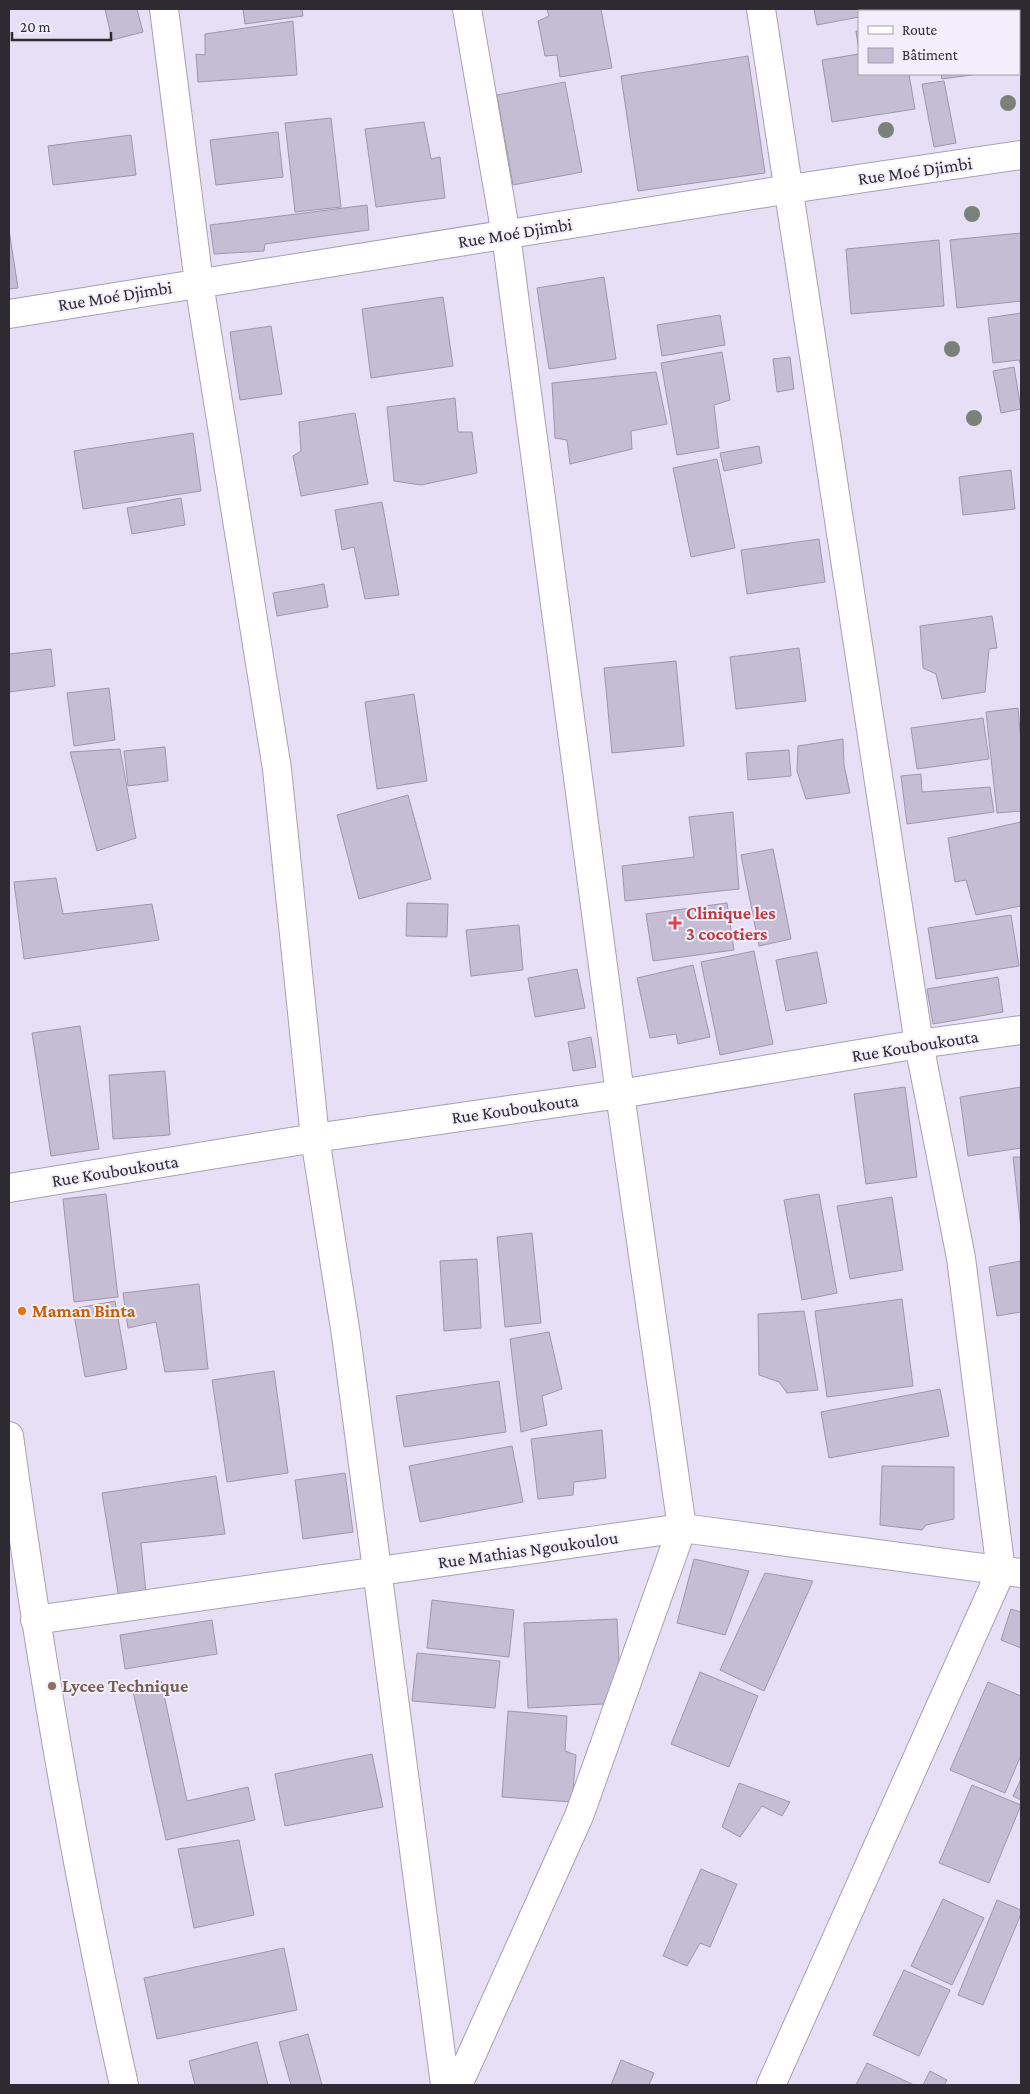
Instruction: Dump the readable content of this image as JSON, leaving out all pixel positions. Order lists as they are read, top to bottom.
{
  "streets": {
    "main road": ["Rue Moé Djimbi", "Rue Kouboukouta", "Rue Mathias Ngoukoulou"]
  },
  "places": {
    "health": ["Clinique les 3 cocotiers"],
    "other": ["Maman Binta", "Lycee Technique"]
  },
  "legend": ["Route", "Bâtiment"],
  "scale_bar": "20 m"
}
